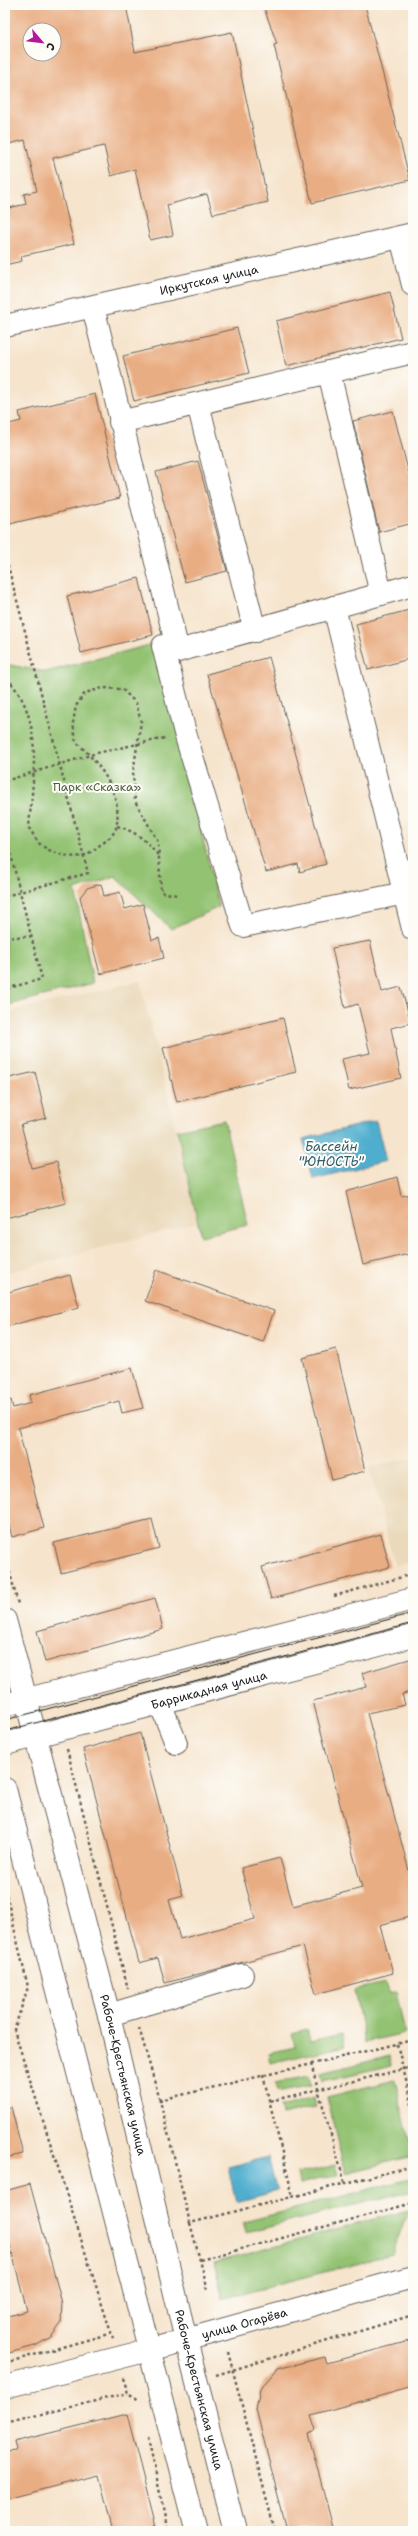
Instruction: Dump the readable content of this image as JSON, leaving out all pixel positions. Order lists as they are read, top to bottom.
{
  "streets": {
    "main road": [
      "Иркутская улица",
      "Баррикадная улица",
      "Рабоче-Крестьянская улица",
      "улица Огарёва"
    ]
  },
  "crossings": [
    ["Баррикадная улица", "Рабоче-Крестьянская улица"],
    ["Рабоче-Крестьянская улица", "улица Огарёва"]
  ],
  "water": ["Бассейн \"ЮНОСТЬ\""],
  "parks": ["Парк «Сказка»"],
  "north": "bottom right"
}
